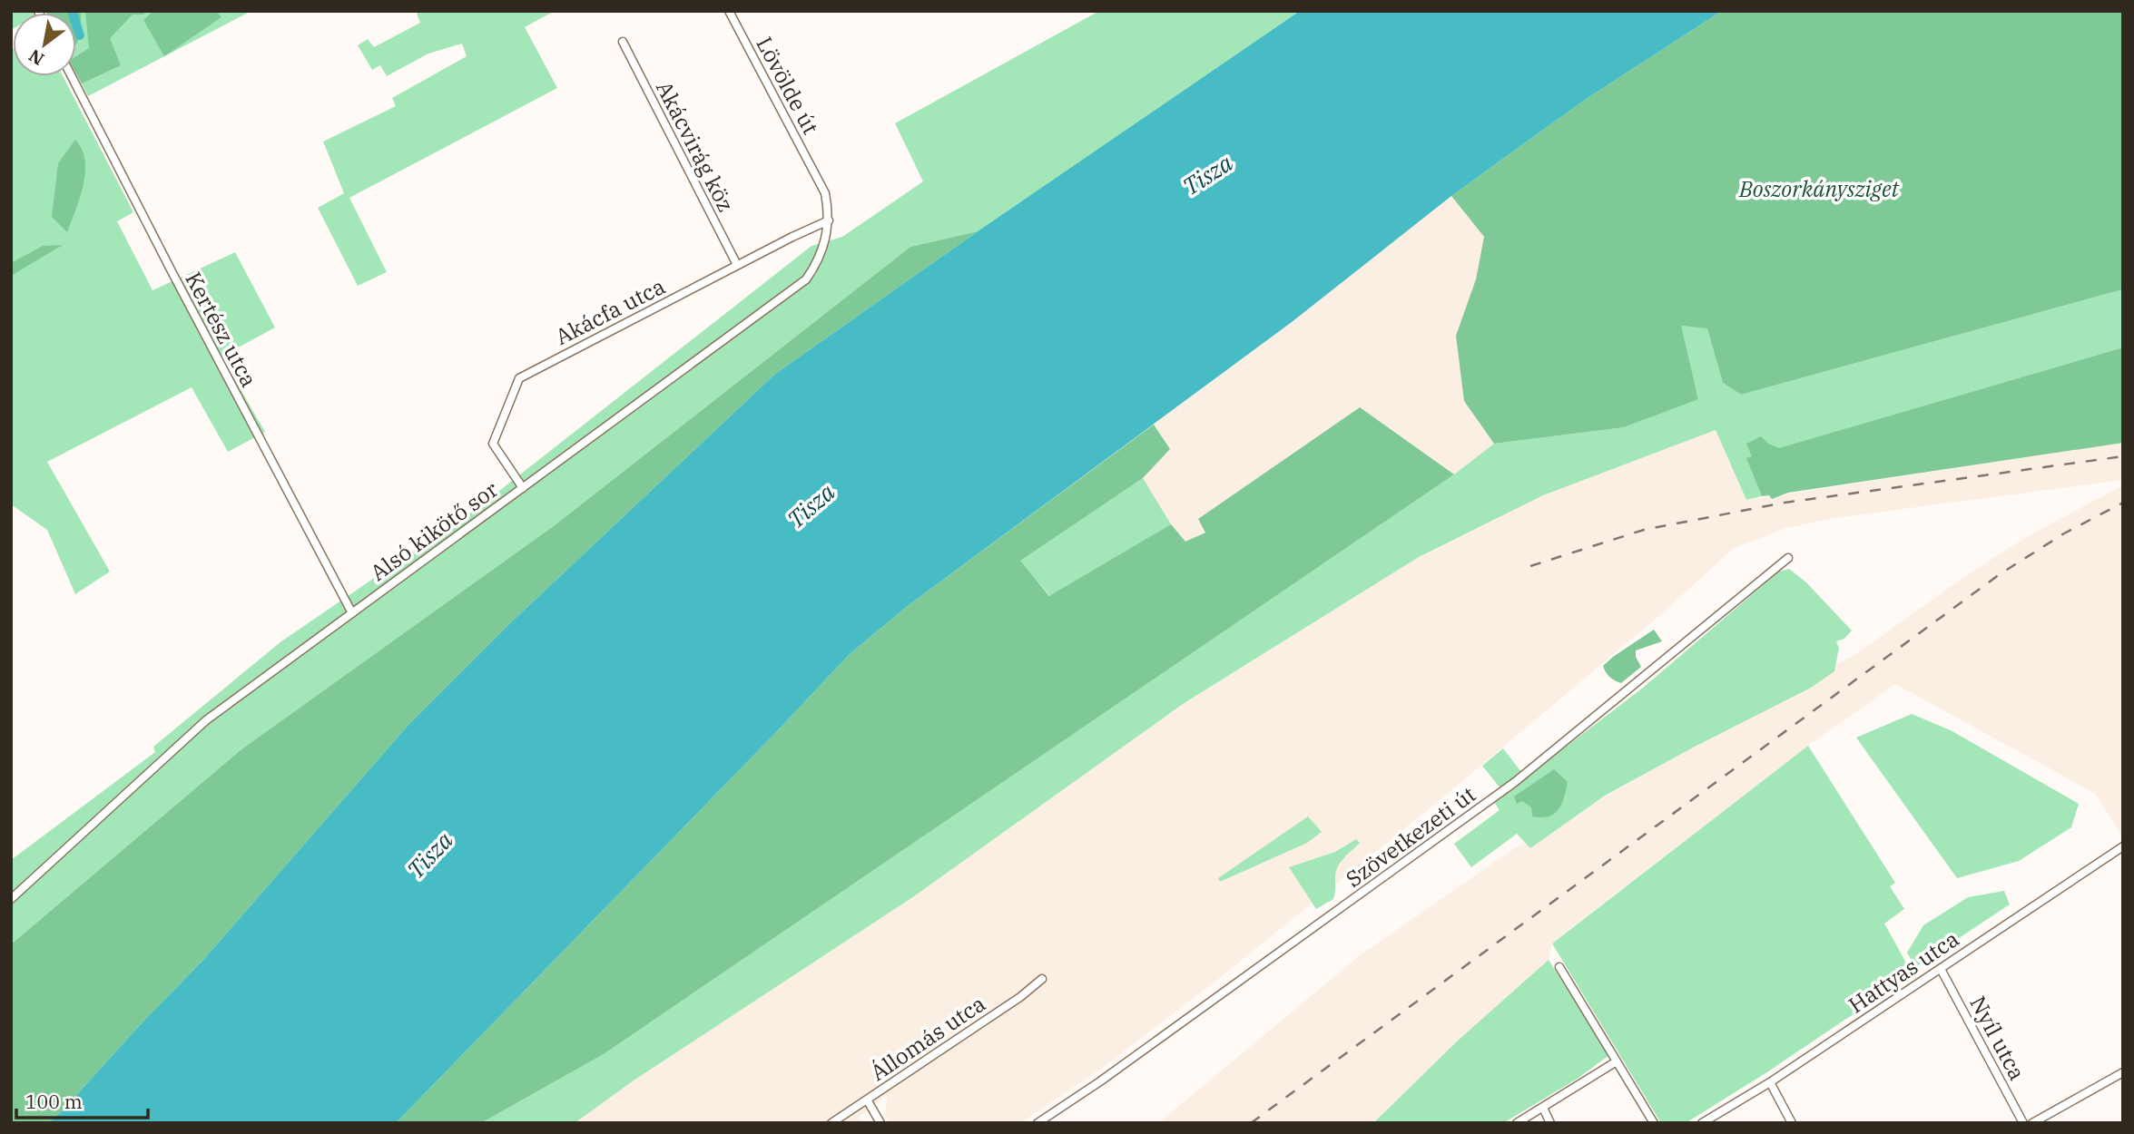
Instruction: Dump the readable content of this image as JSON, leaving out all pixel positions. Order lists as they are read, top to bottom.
{
  "streets": {
    "street": [
      "Lövölde út",
      "Akácvirág köz",
      "Akácfa utca",
      "Kertész utca",
      "Alsó kikötő sor",
      "Szövetkezeti út",
      "Hattyas utca",
      "Állomás utca",
      "Nyíl utca"
    ]
  },
  "crossings": [
    ["Lövölde út", "Alsó kikötő sor"],
    ["Akácvirág köz", "Akácfa utca"],
    ["Akácfa utca", "Alsó kikötő sor"],
    ["Kertész utca", "Alsó kikötő sor"],
    ["Hattyas utca", "Nyíl utca"]
  ],
  "water": ["Tisza"],
  "parks": ["Boszorkánysziget"],
  "scale_bar": "100 m",
  "north": "bottom left"
}
